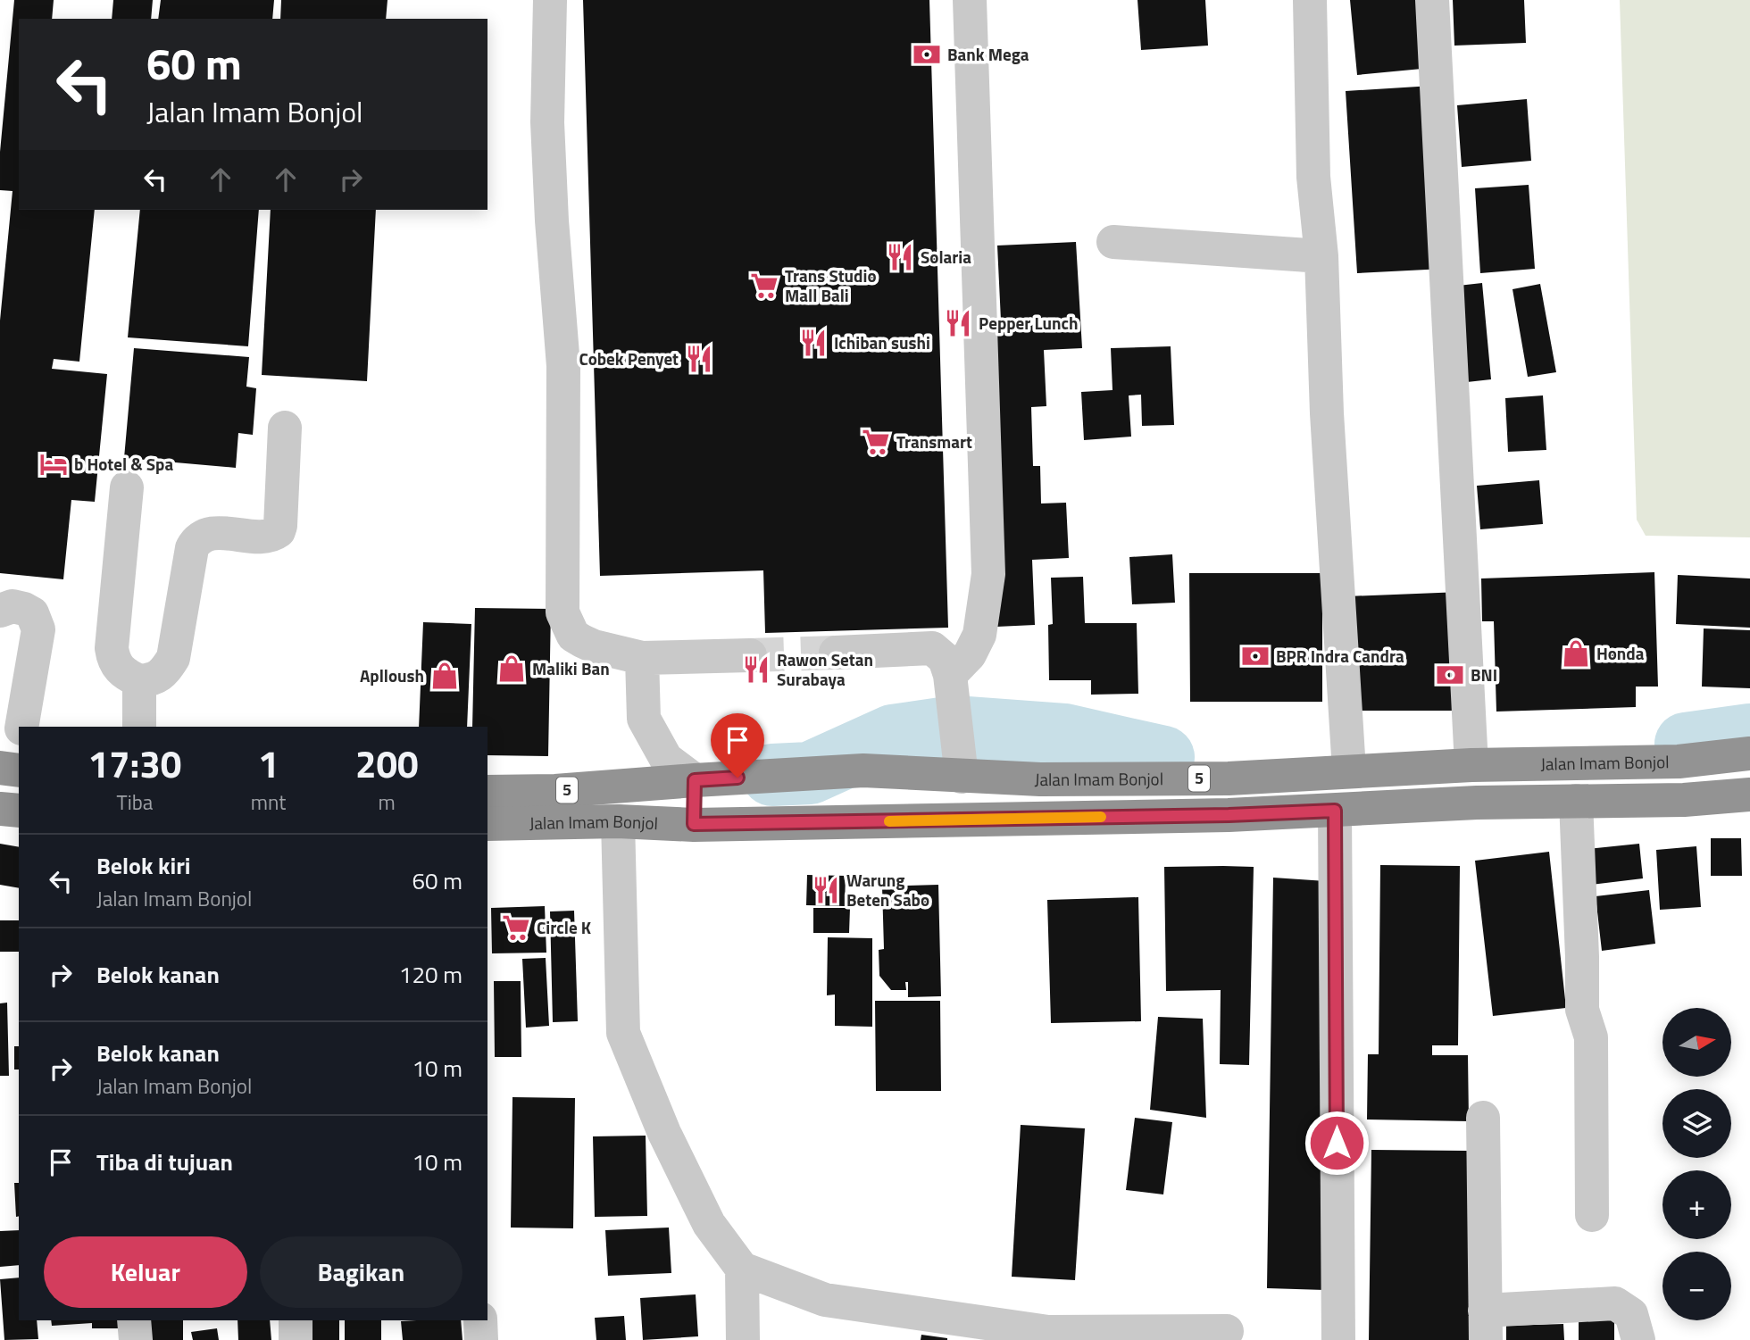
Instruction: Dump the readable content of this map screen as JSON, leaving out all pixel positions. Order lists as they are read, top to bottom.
{
  "streets": {
    "highway": ["Jalan Imam Bonjol", "5"]
  },
  "places": {
    "bank": ["Bank Mega", "BPR Indra Candra", "BNI"],
    "restaurant": [
      "Solaria",
      "Pepper Lunch",
      "Ichiban sushi",
      "Cobek Penyet",
      "Rawon Setan Surabaya",
      "Warung Beten Sabo"
    ],
    "supermarket": ["Trans Studio Mall Bali", "Transmart", "Circle K"],
    "hotel": ["b Hotel & Spa"],
    "shop": ["Honda", "Maliki Ban", "Aplloush"]
  },
  "north": "right",
  "page": {
    "turn": ["60 m", "Jalan Imam Bonjol"],
    "eta": [
      "17:30",
      "Tiba",
      "1",
      "mnt",
      "200",
      "m"
    ],
    "list": [
      {
        "name": "Belok kiri",
        "note": "Jalan Imam Bonjol",
        "value": "60 m"
      },
      {
        "name": "Belok kanan",
        "value": "120 m"
      },
      {
        "name": "Belok kanan",
        "note": "Jalan Imam Bonjol",
        "value": "10 m"
      },
      {
        "name": "Tiba di tujuan",
        "value": "10 m"
      }
    ],
    "map_buttons": ["+", "−"],
    "buttons": ["Keluar", "Bagikan"]
  }
}
